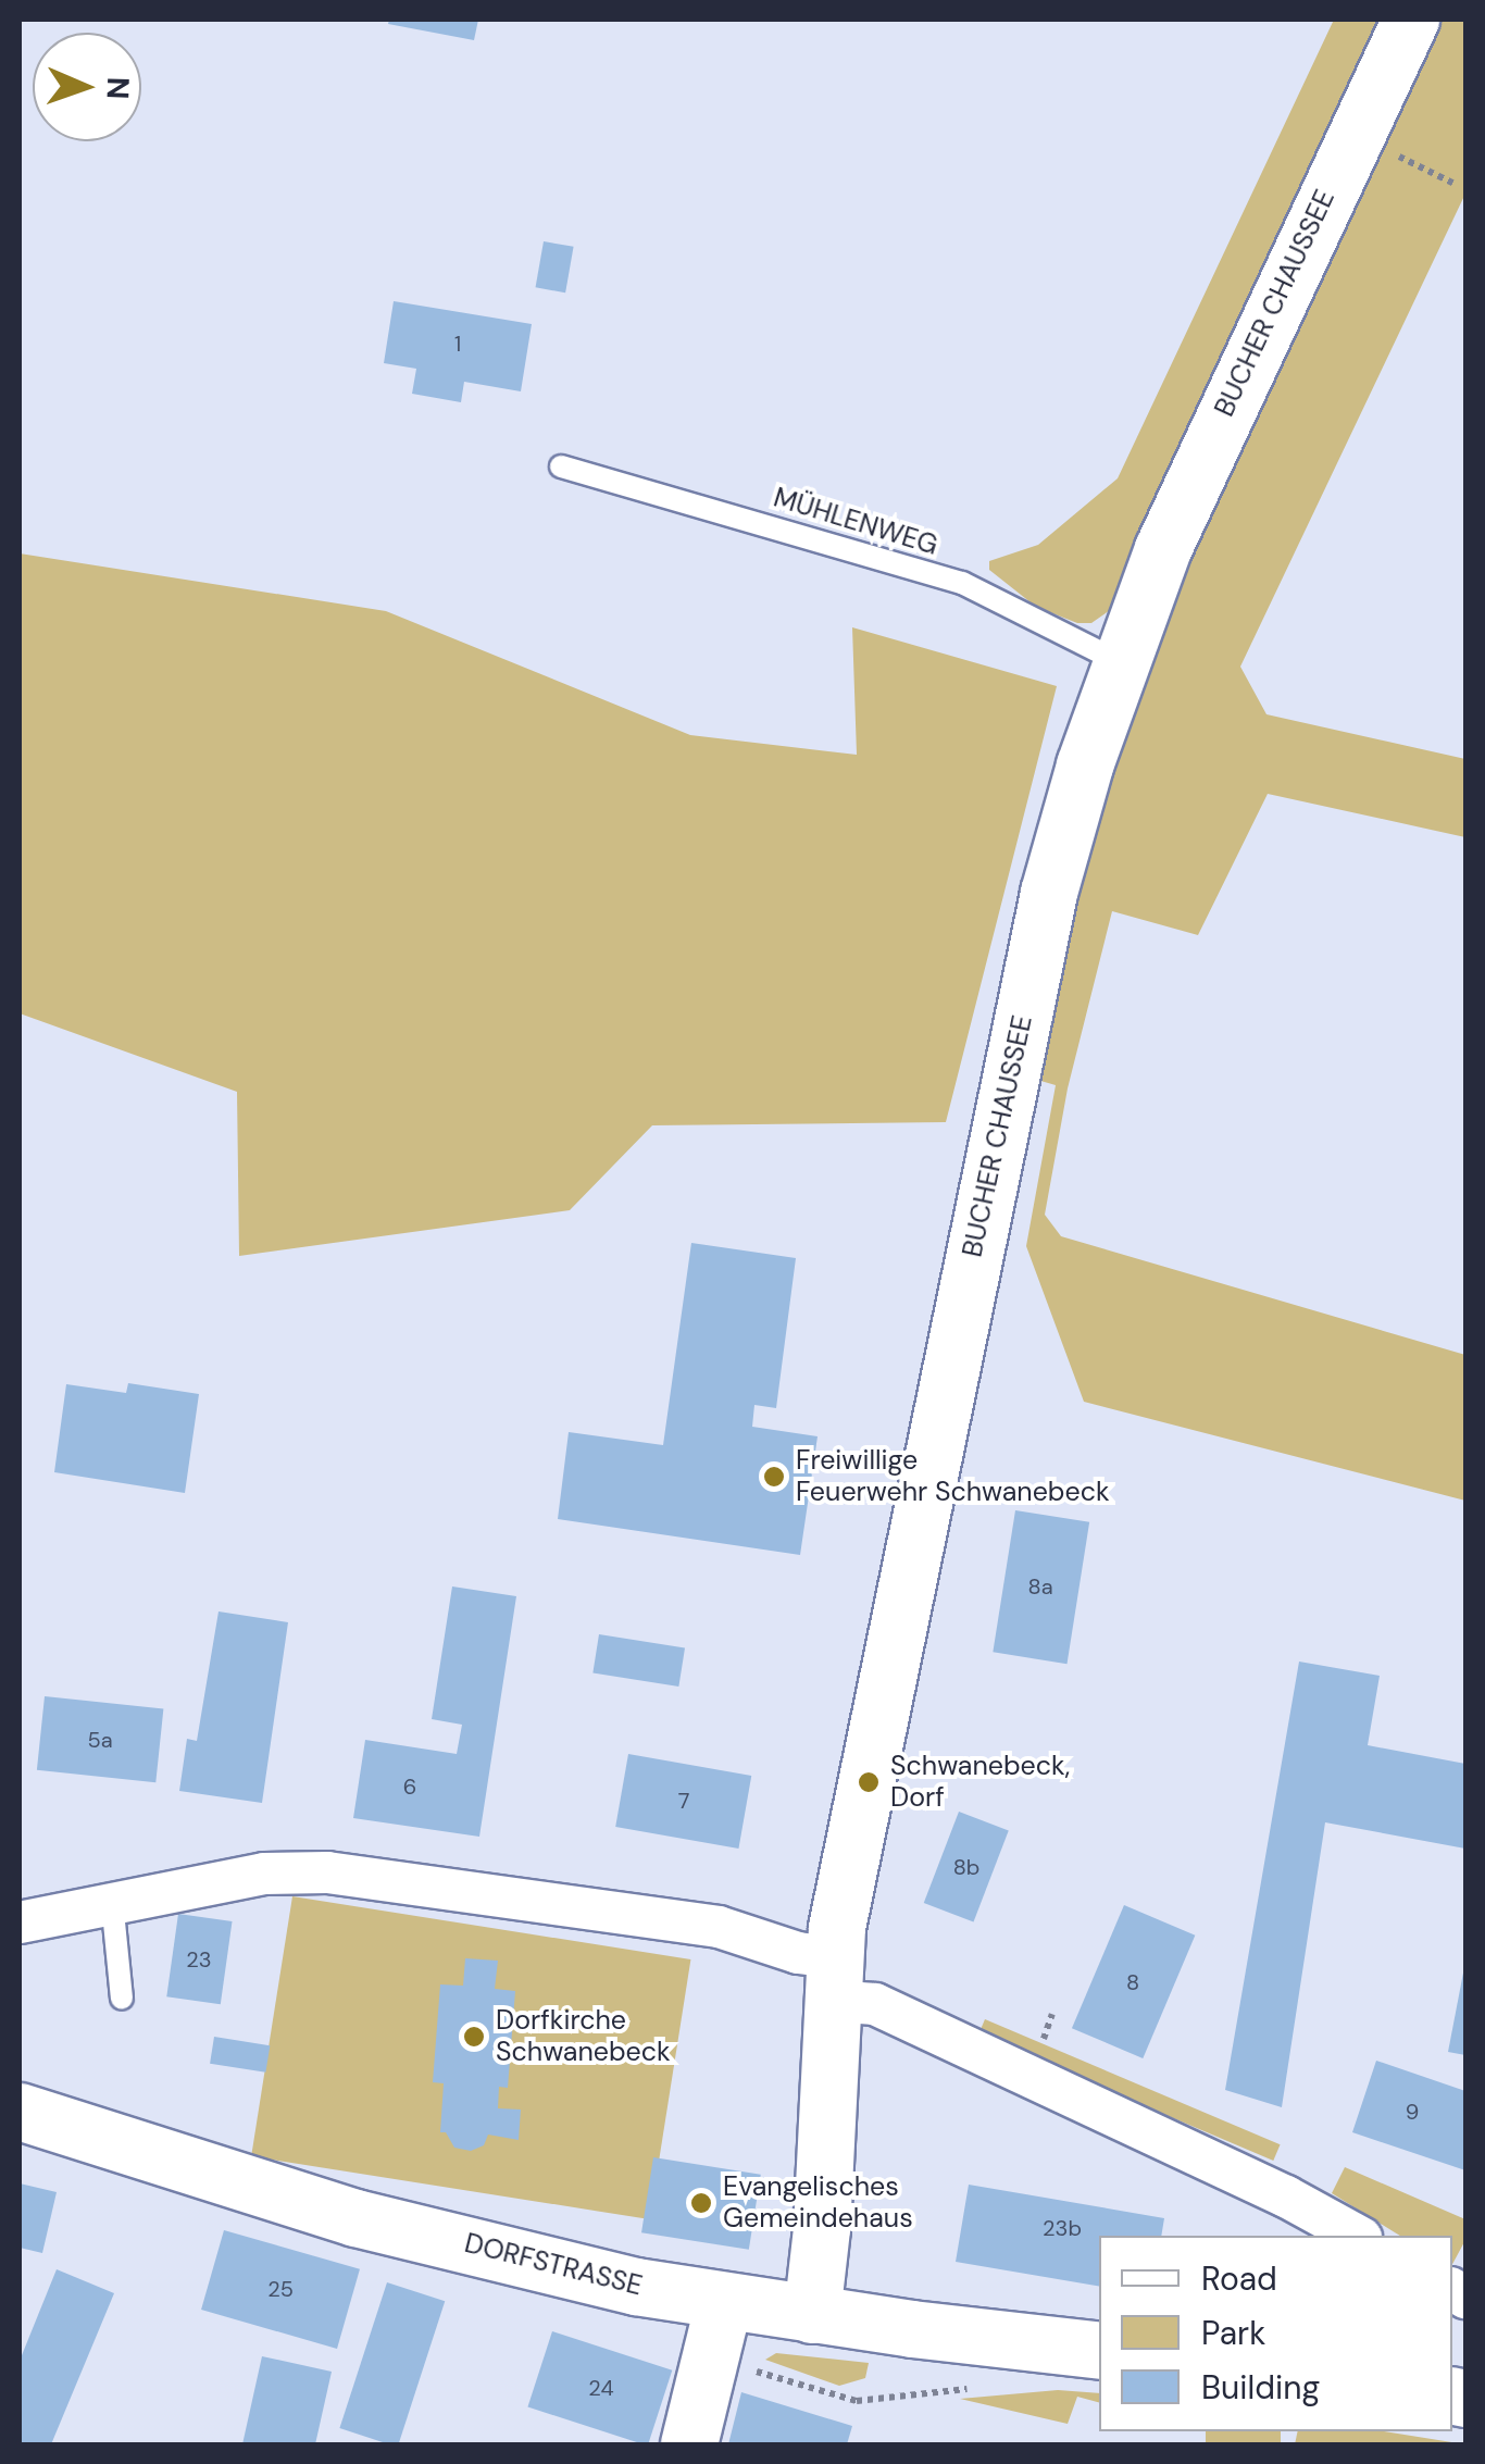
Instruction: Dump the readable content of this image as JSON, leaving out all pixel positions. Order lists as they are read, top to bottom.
{
  "streets": {
    "main road": ["BUCHER CHAUSSEE", "DORFSTRASSE"],
    "lane": ["MÜHLENWEG"]
  },
  "crossings": [
    ["BUCHER CHAUSSEE", "MÜHLENWEG"],
    ["BUCHER CHAUSSEE", "DORFSTRASSE"]
  ],
  "places": [
    "Freiwillige Feuerwehr Schwanebeck",
    "Schwanebeck, Dorf",
    "Dorfkirche Schwanebeck",
    "Evangelisches Gemeindehaus"
  ],
  "house_numbers": [
    "1",
    "8a",
    "5a",
    "6",
    "7",
    "8b",
    "23",
    "8",
    "9",
    "23b",
    "25",
    "24"
  ],
  "legend": ["Road", "Park", "Building"],
  "north": "right"
}
